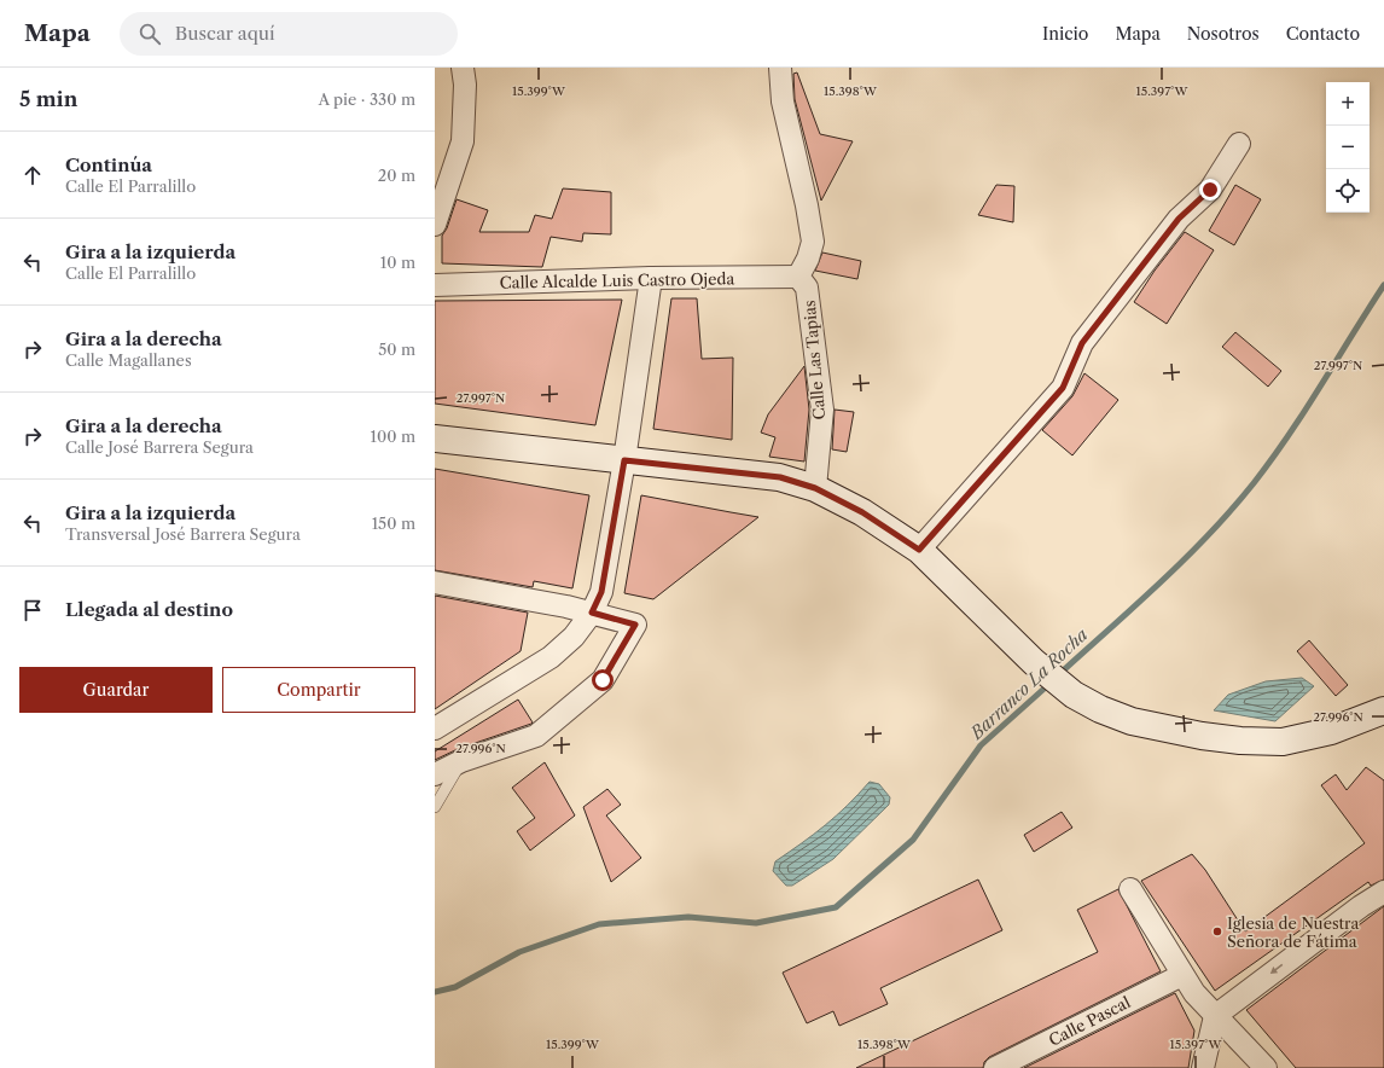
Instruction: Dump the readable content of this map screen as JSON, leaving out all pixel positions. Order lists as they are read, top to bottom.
{
  "streets": {
    "street": ["Calle Alcalde Luis Castro Ojeda", "Calle Las Tapias", "Calle Pascal"]
  },
  "crossings": [
    ["Calle Alcalde Luis Castro Ojeda", "Calle Las Tapias"]
  ],
  "water": ["Barranco La Rocha"],
  "places": ["Iglesia de Nuestra Señora de Fátima"],
  "page": {
    "header": "Mapa",
    "search": "Buscar aquí",
    "nav": [
      "Inicio",
      "Mapa",
      "Nosotros",
      "Contacto"
    ],
    "heading": ["5 min", "A pie · 330 m"],
    "map_buttons": ["+", "−"],
    "list": [
      ["Continúa", "Calle El Parralillo", "20 m"],
      ["Gira a la izquierda", "Calle El Parralillo", "10 m"],
      ["Gira a la derecha", "Calle Magallanes", "50 m"],
      ["Gira a la derecha", "Calle José Barrera Segura", "100 m"],
      ["Gira a la izquierda", "Transversal José Barrera Segura", "150 m"],
      "Llegada al destino"
    ],
    "buttons": ["Guardar", "Compartir"]
  },
  "coordinates": [
    "15.399°W",
    "15.398°W",
    "15.397°W",
    "27.997°N",
    "27.996°N"
  ]
}
